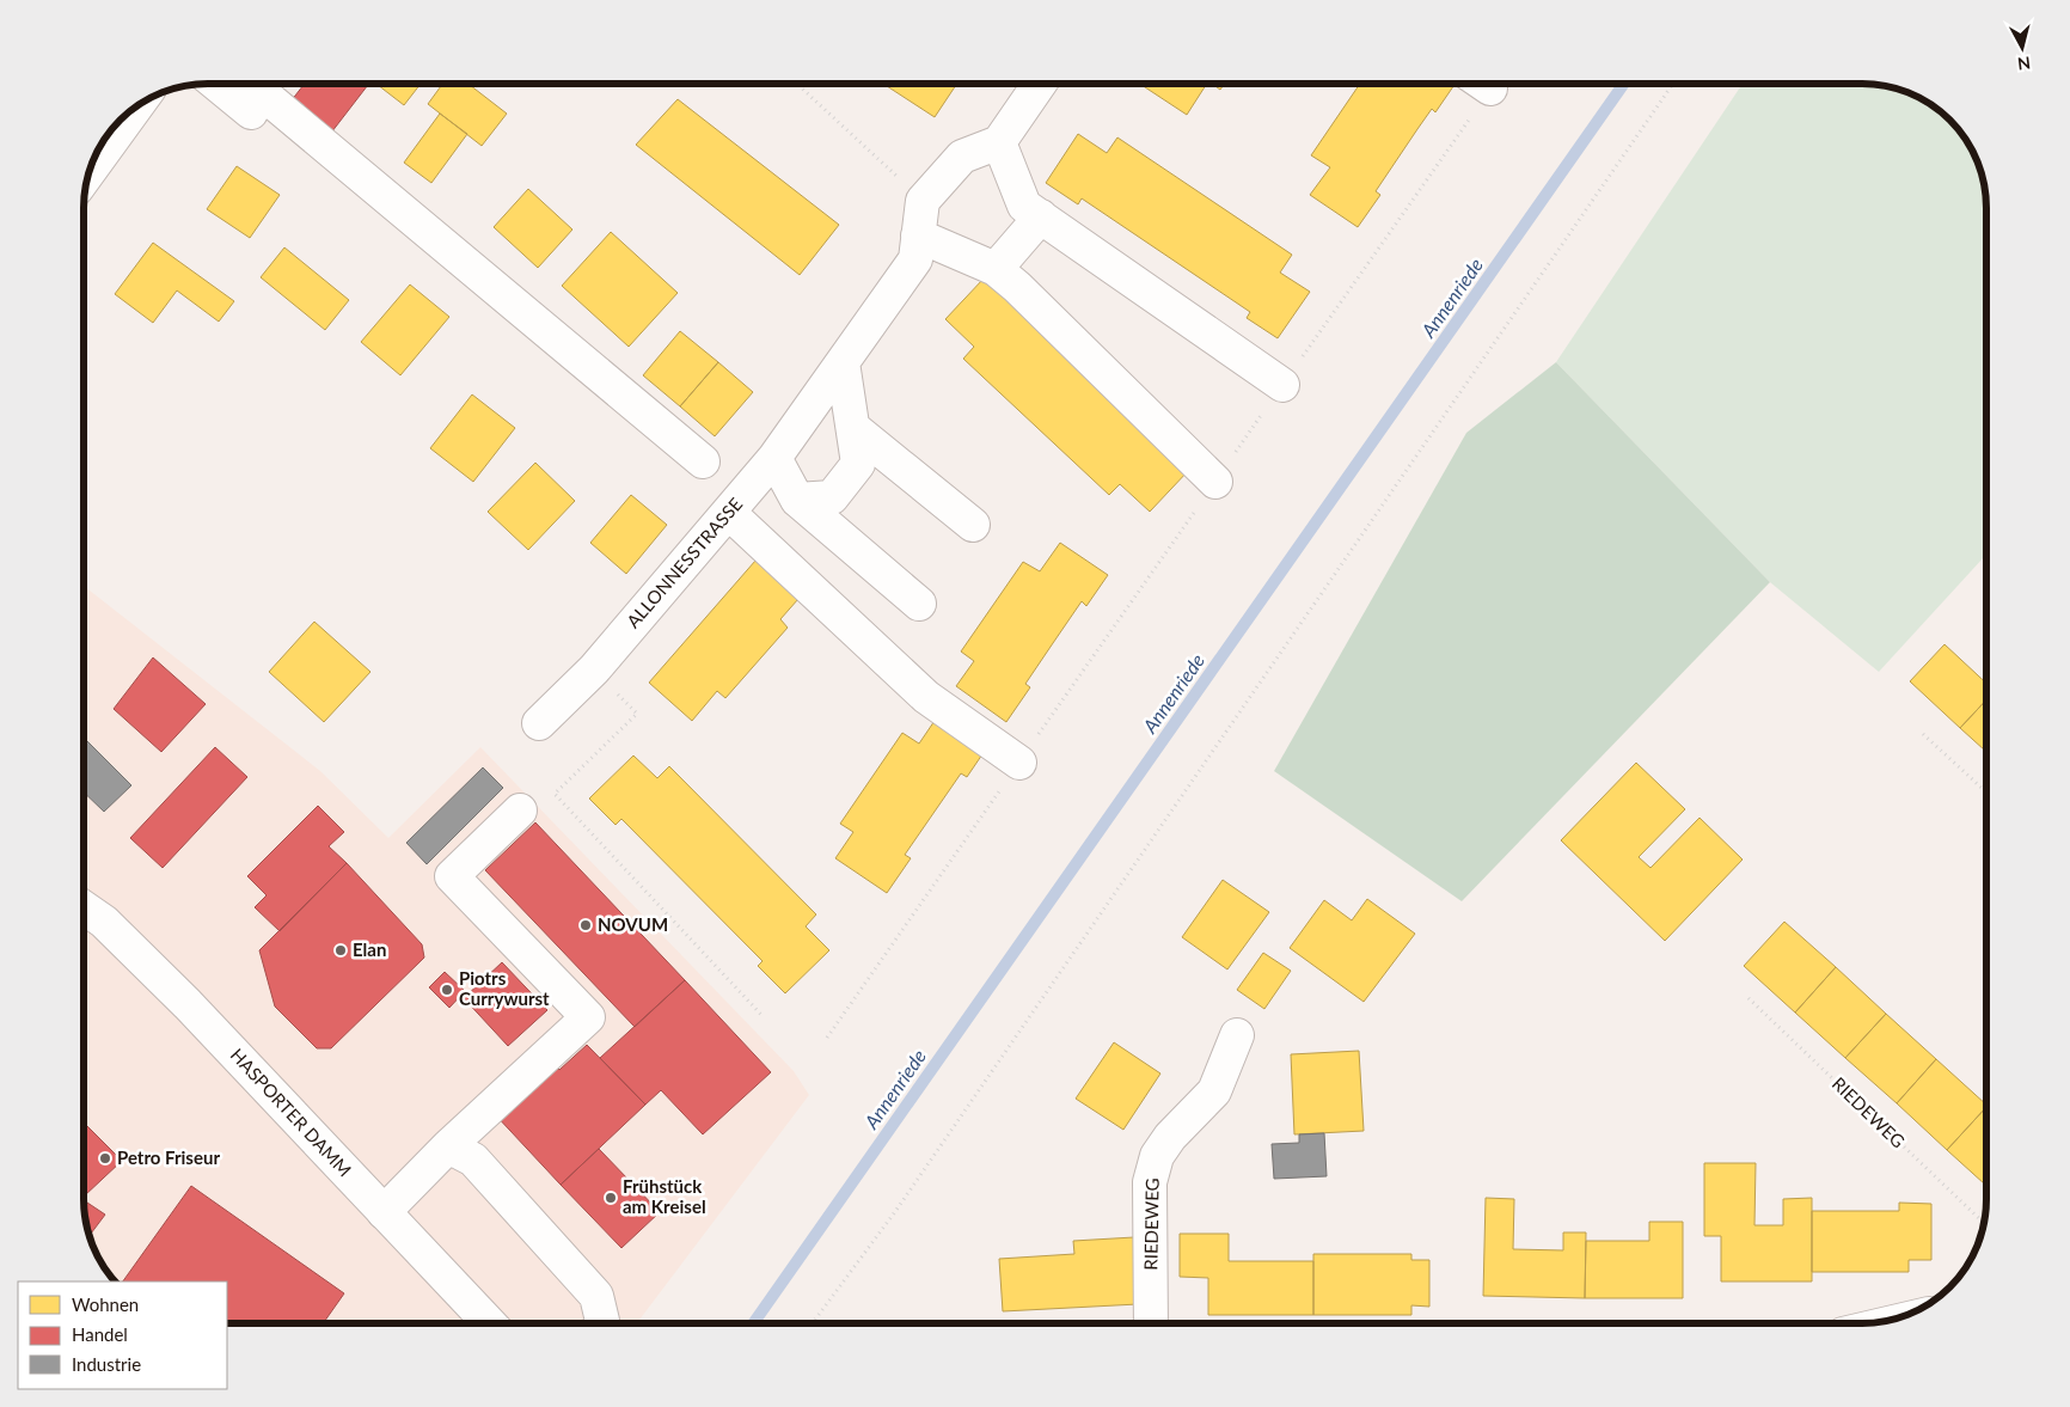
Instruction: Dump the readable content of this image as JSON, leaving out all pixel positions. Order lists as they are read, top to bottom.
{
  "streets": {
    "street": ["ALLONNESSTRASSE", "HASPORTER DAMM", "RIEDEWEG"]
  },
  "water": ["Annenriede"],
  "places": [
    "NOVUM",
    "Elan",
    "Piotrs Currywurst",
    "Petro Friseur",
    "Frühstück am Kreisel"
  ],
  "legend": ["Wohnen", "Handel", "Industrie"],
  "north": "bottom"
}
